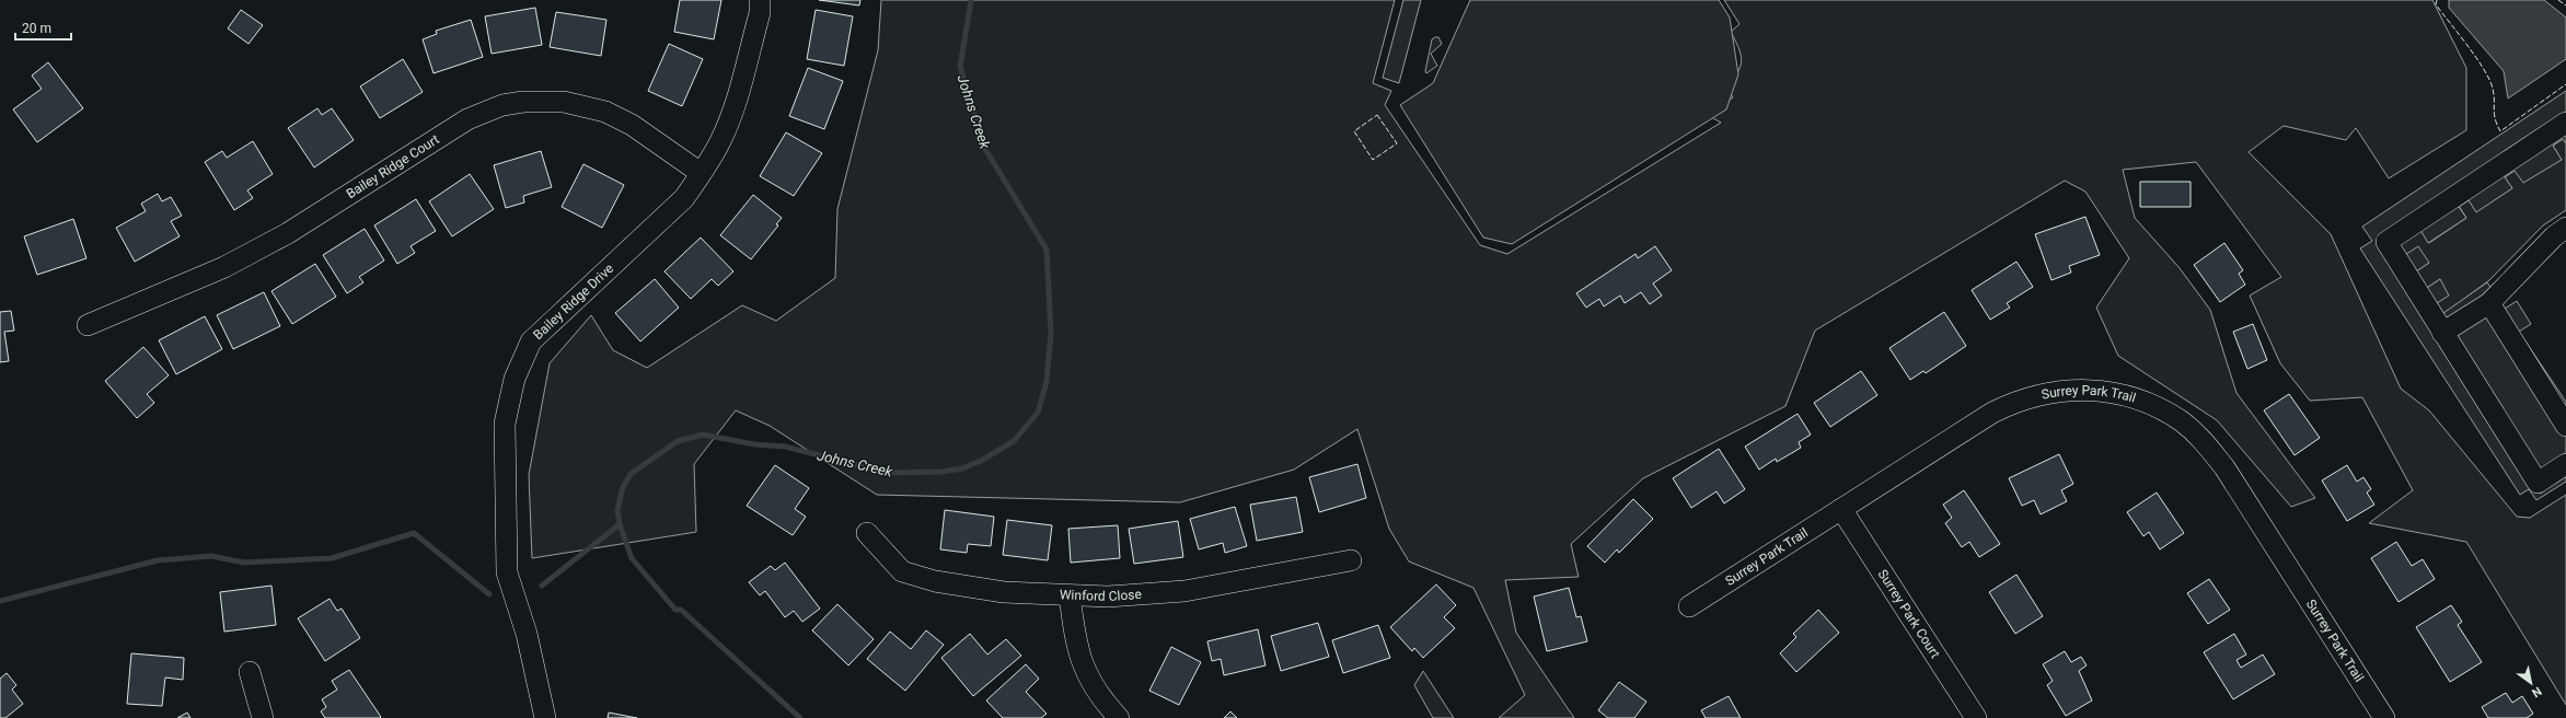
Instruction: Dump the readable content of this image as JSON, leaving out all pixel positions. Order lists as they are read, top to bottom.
{
  "streets": {
    "street": [
      "Bailey Ridge Court",
      "Bailey Ridge Drive",
      "Surrey Park Trail",
      "Winford Close",
      "Surrey Park Court"
    ]
  },
  "crossings": [
    ["Bailey Ridge Court", "Bailey Ridge Drive"],
    ["Surrey Park Trail", "Surrey Park Court"]
  ],
  "water": ["Johns Creek"],
  "scale_bar": "20 m",
  "north": "bottom right"
}
